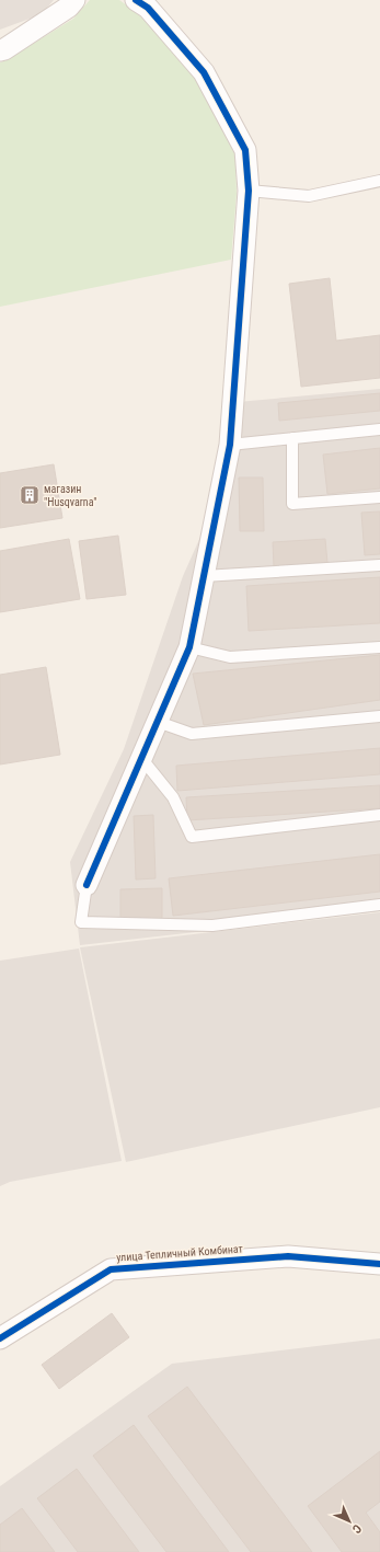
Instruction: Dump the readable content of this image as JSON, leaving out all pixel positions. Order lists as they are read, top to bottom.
{
  "streets": {
    "street": ["улица Тепличный Комбинат"]
  },
  "places": {
    "building": ["магазин \"Husqvarna\""]
  },
  "north": "bottom right"
}
